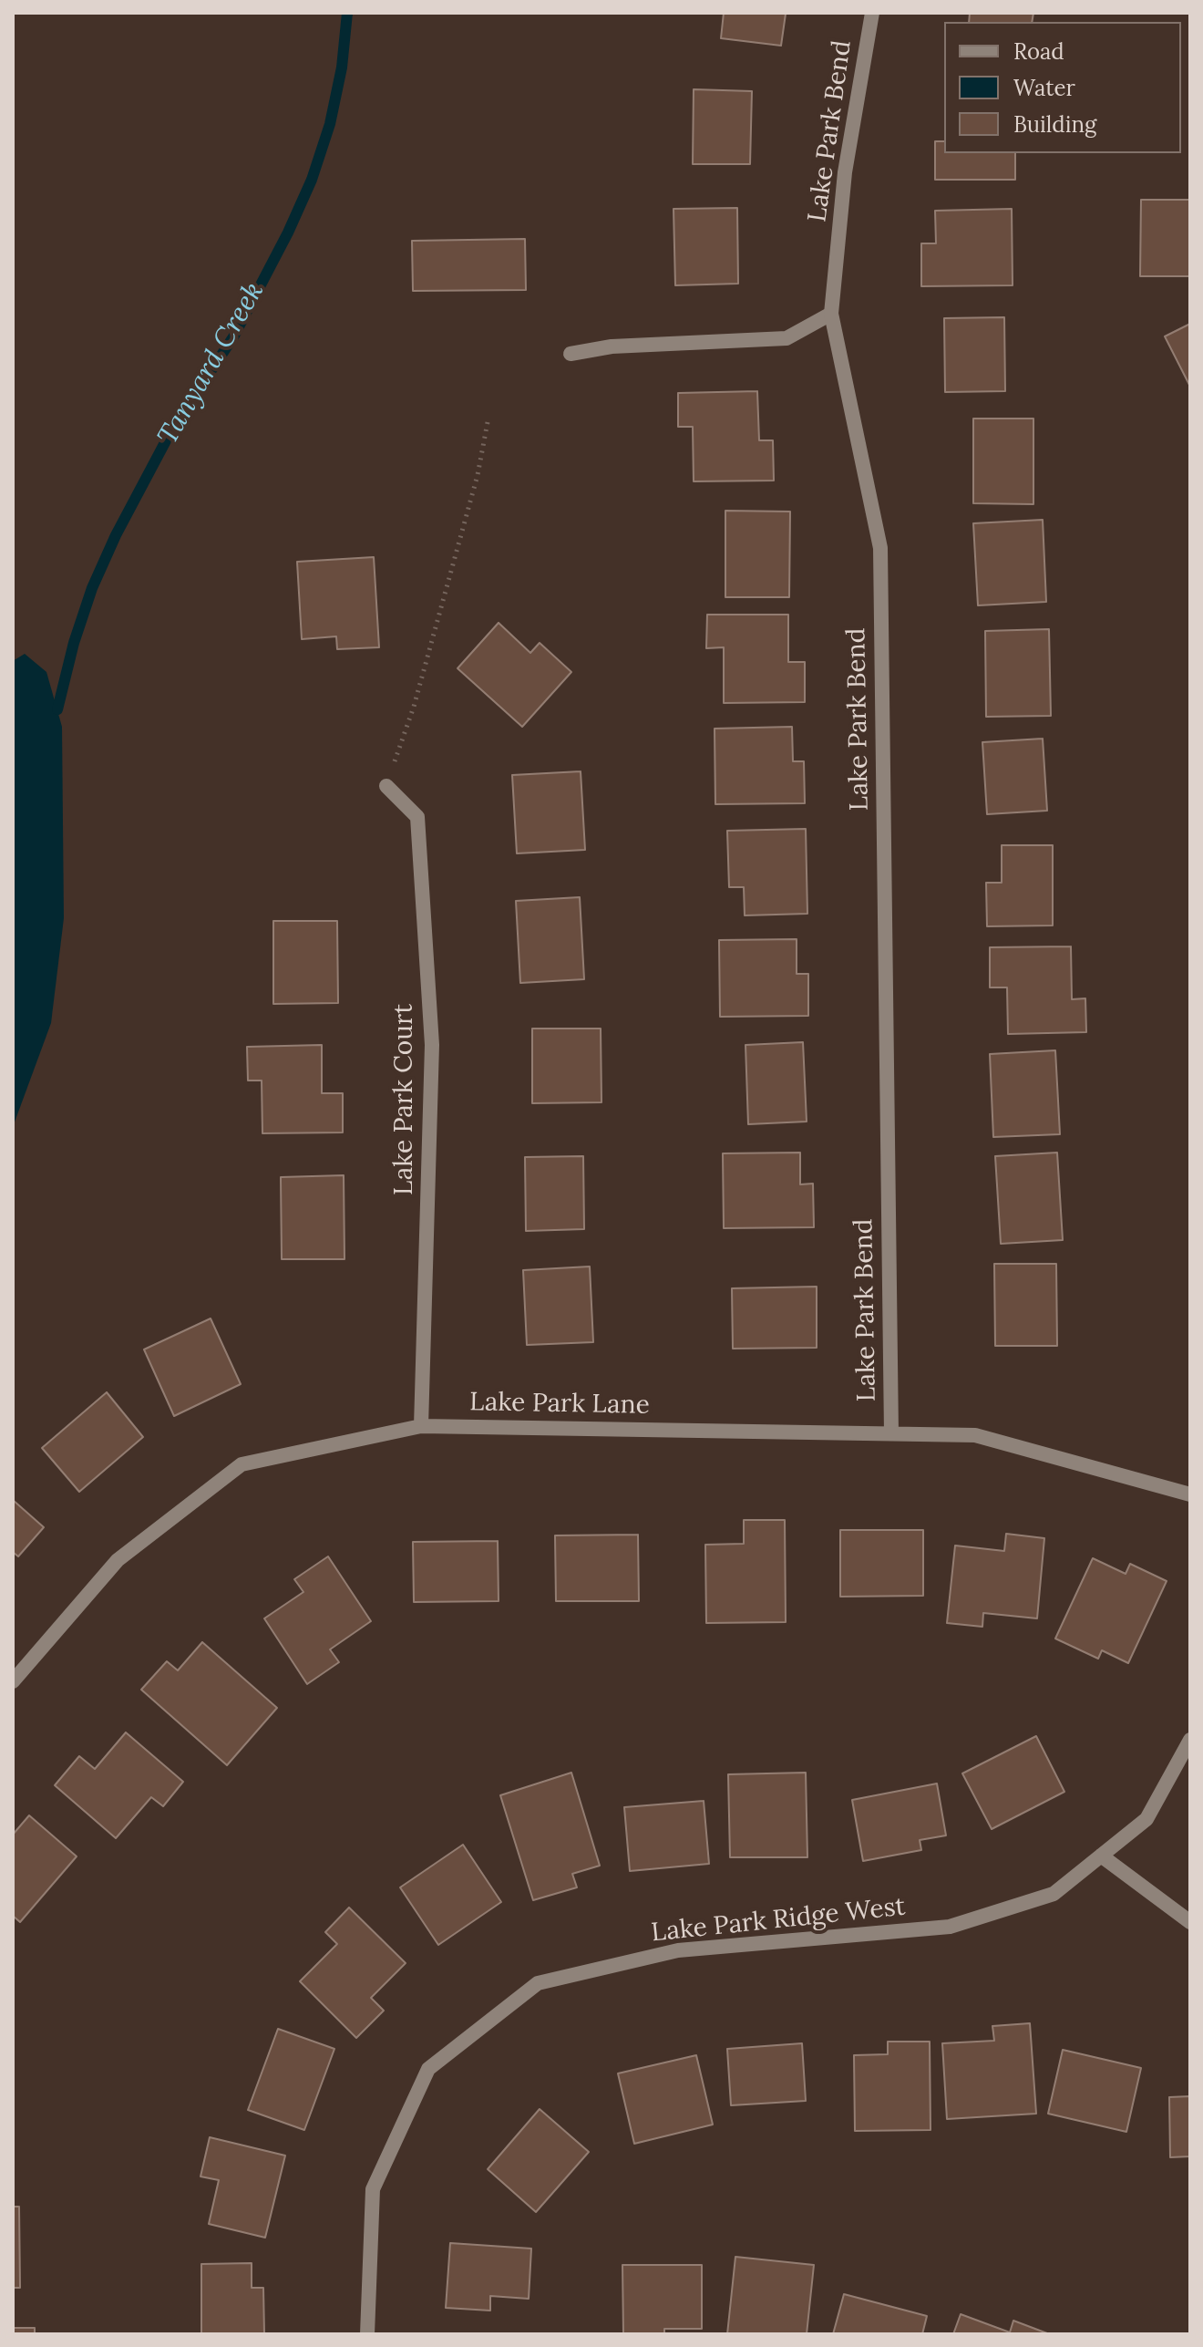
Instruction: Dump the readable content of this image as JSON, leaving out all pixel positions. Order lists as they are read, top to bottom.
{
  "streets": {
    "street": [
      "Lake Park Bend",
      "Lake Park Court",
      "Lake Park Lane",
      "Lake Park Ridge West"
    ]
  },
  "crossings": [
    ["Lake Park Bend", "Lake Park Lane"],
    ["Lake Park Court", "Lake Park Lane"]
  ],
  "water": ["Tanyard Creek"],
  "legend": ["Road", "Water", "Building"]
}
